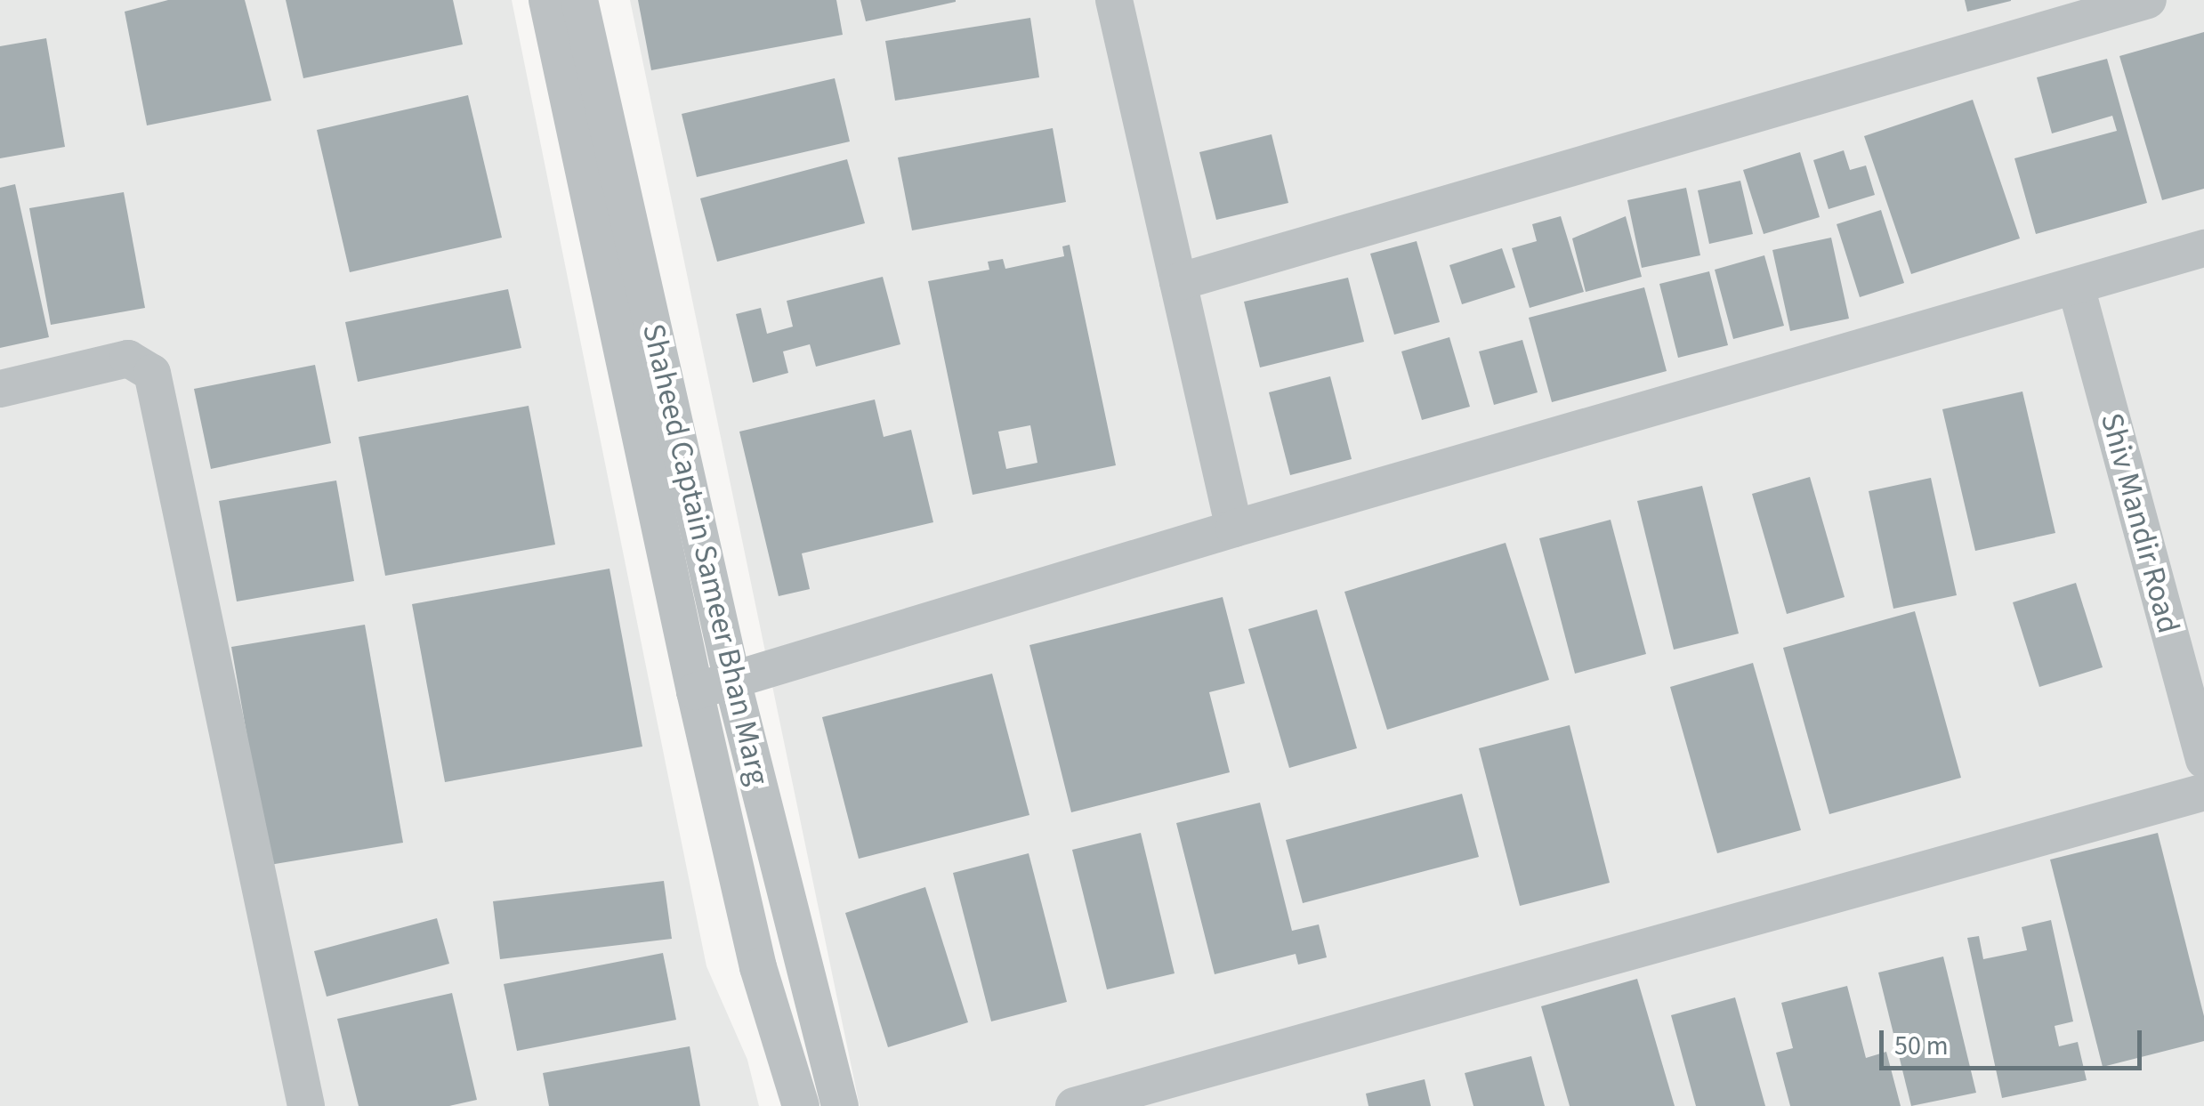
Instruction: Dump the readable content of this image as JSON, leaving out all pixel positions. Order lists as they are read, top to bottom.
{
  "streets": {
    "street": ["Shiv Mandir Road", "Shaheed Captain Sameer Bhan Marg"]
  },
  "scale_bar": "50 m"
}
